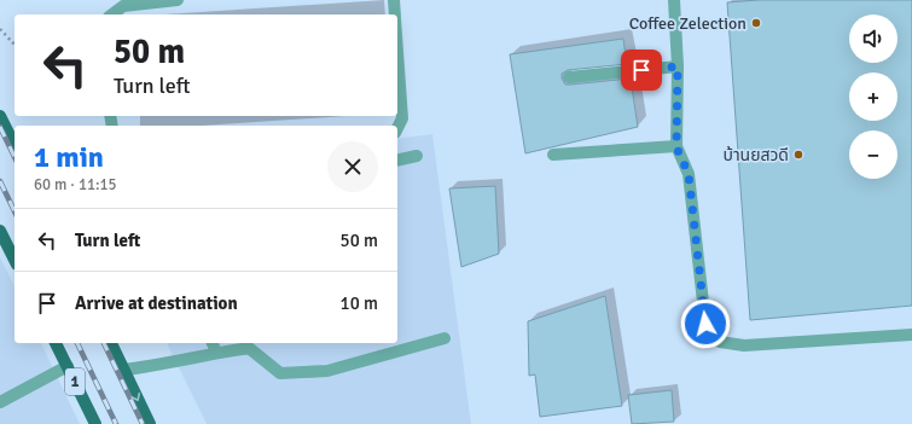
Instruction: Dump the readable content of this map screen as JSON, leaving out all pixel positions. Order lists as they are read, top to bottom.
{
  "streets": {
    "main road": ["1"]
  },
  "places": ["Coffee Zelection", "บ้านยสวดี"],
  "page": {
    "map_buttons": ["+", "−"],
    "turn": ["50 m", "Turn left"],
    "heading": ["1 min", "60 m · 11:15"],
    "list": [
      {
        "name": "Turn left",
        "value": "50 m"
      },
      {
        "name": "Arrive at destination",
        "value": "10 m"
      }
    ]
  }
}
